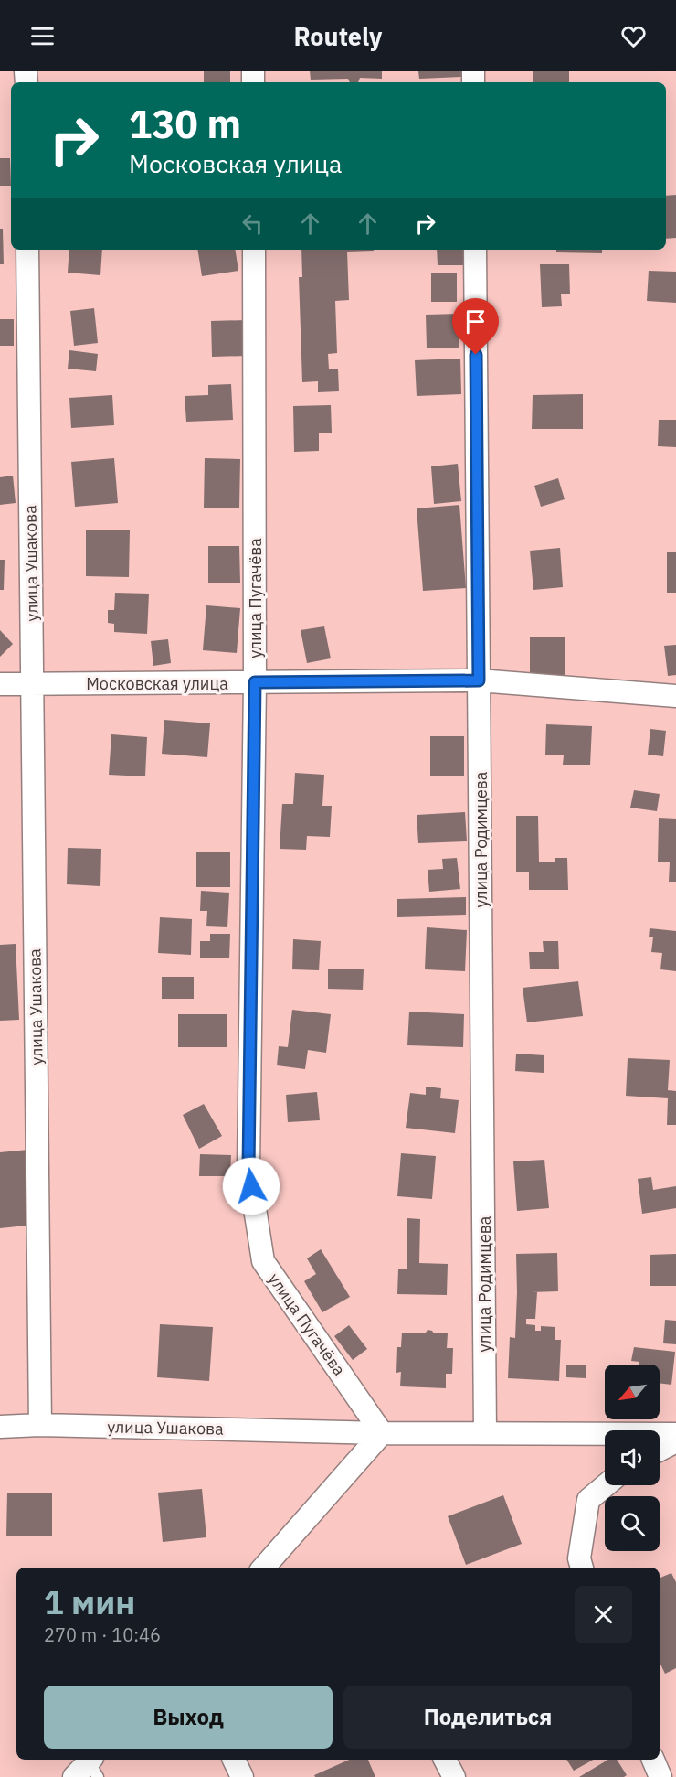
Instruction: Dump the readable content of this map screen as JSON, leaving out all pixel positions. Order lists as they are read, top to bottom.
{
  "streets": {
    "street": [
      "улица Ушакова",
      "улица Пугачёва",
      "Московская улица",
      "улица Родимцева"
    ]
  },
  "crossings": [
    ["улица Ушакова", "улица Пугачёва"],
    ["улица Ушакова", "Московская улица"],
    ["улица Пугачёва", "Московская улица"],
    ["Московская улица", "улица Родимцева"]
  ],
  "north": "bottom left",
  "page": {
    "header": "Routely",
    "turn": ["130 m", "Московская улица"],
    "heading": ["1 мин", "270 m · 10:46"],
    "buttons": ["Выход", "Поделиться"]
  }
}
